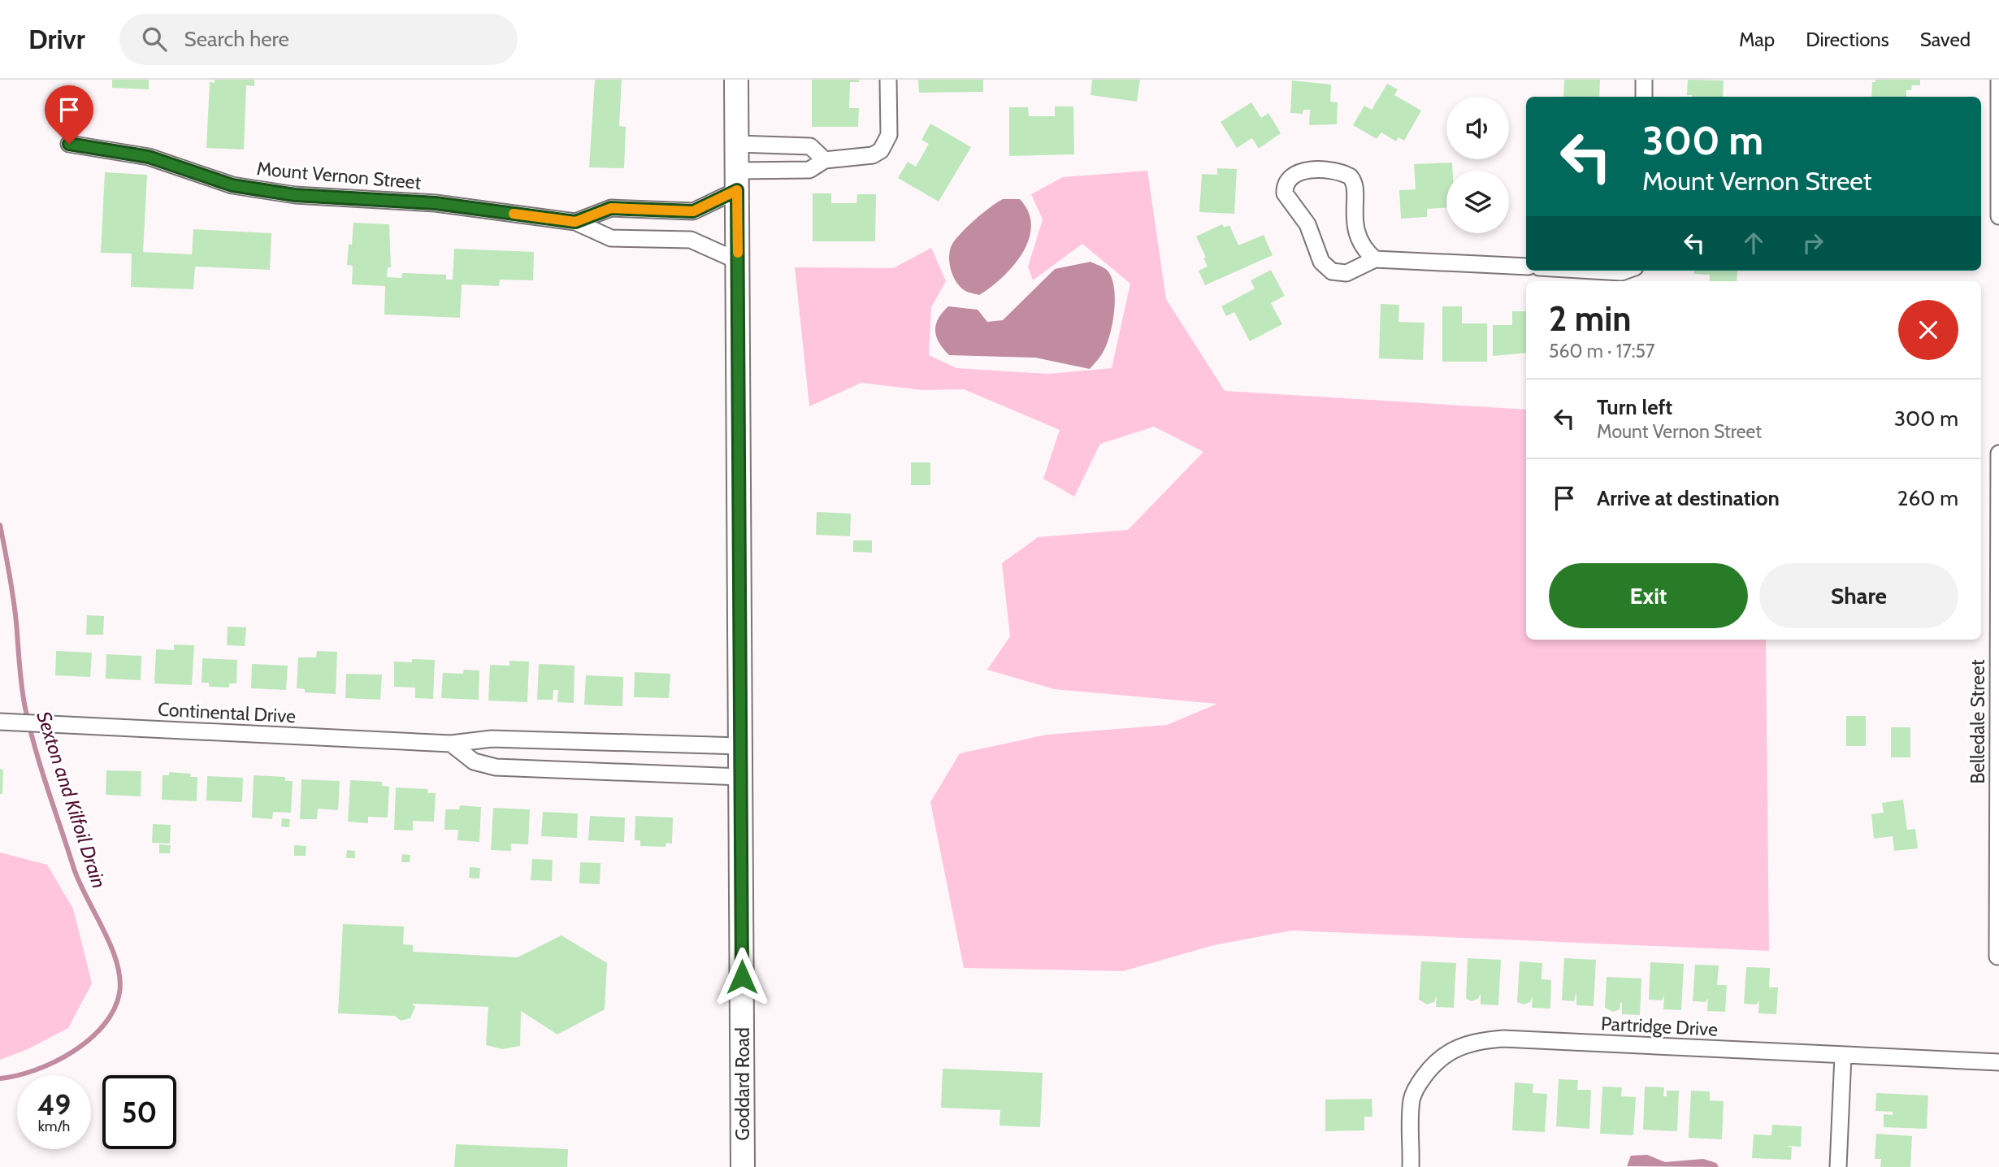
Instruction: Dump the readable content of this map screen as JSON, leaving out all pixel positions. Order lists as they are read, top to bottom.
{
  "streets": {
    "main road": ["Goddard Road"],
    "street": [
      "Mount Vernon Street",
      "Continental Drive",
      "Belledale Street",
      "Partridge Drive"
    ]
  },
  "crossings": [
    ["Mount Vernon Street", "Goddard Road"],
    ["Continental Drive", "Goddard Road"]
  ],
  "water": ["Sexton and Kilfoil Drain"],
  "page": {
    "header": "Drivr",
    "search": "Search here",
    "nav": ["Map", "Directions", "Saved"],
    "turn": ["300 m", "Mount Vernon Street"],
    "heading": ["2 min", "560 m · 17:57"],
    "list": [
      {
        "name": "Turn left",
        "note": "Mount Vernon Street",
        "value": "300 m"
      },
      {
        "name": "Arrive at destination",
        "value": "260 m"
      }
    ],
    "buttons": ["Exit", "Share"],
    "speed": "49 km/h",
    "limit": "50"
  }
}
